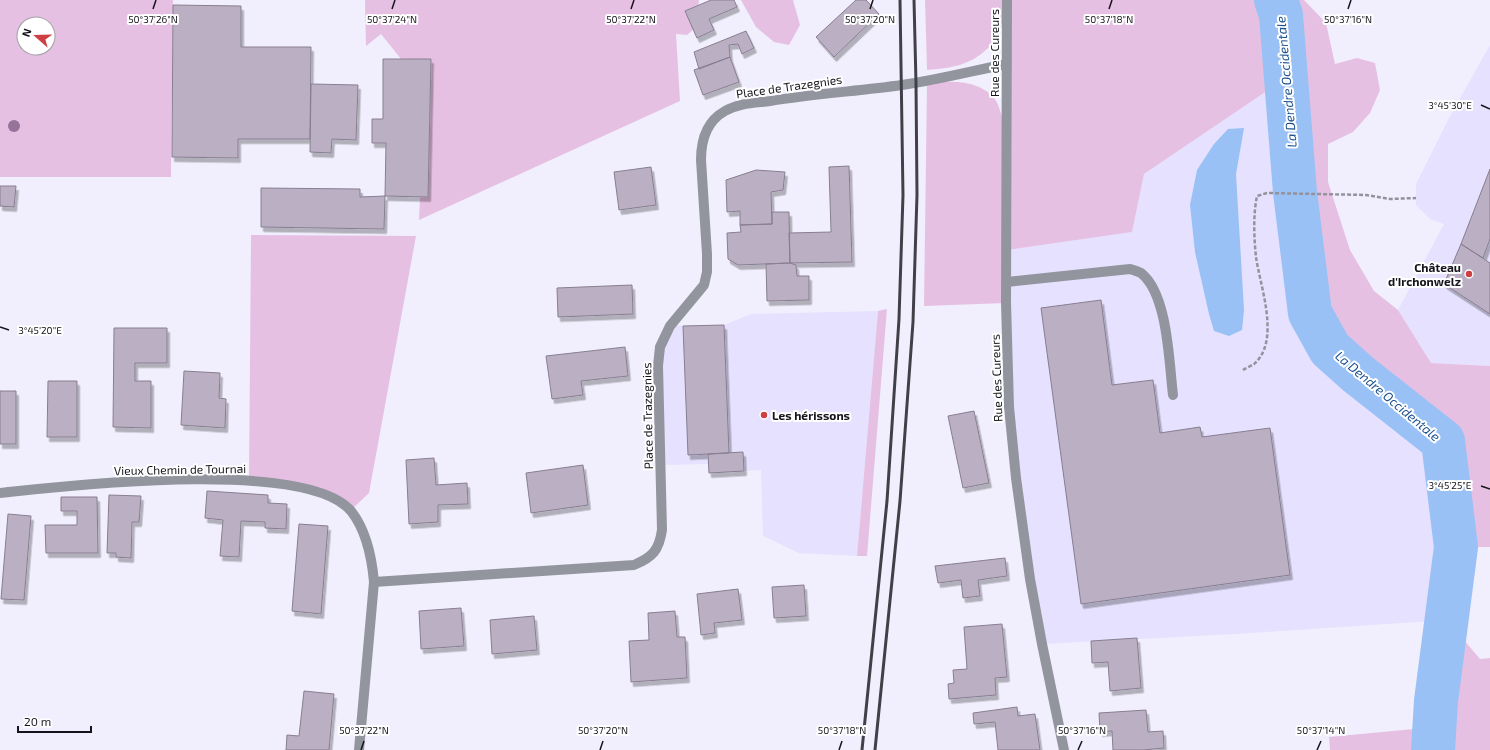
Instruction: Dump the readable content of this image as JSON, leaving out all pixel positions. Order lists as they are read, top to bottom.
{
  "streets": {
    "street": ["Rue des Cureurs", "Place de Trazegnies", "Vieux Chemin de Tournai"]
  },
  "crossings": [
    ["Rue des Cureurs", "Place de Trazegnies"],
    ["Place de Trazegnies", "Vieux Chemin de Tournai"]
  ],
  "water": ["La Dendre Occidentale"],
  "places": ["Château d'Irchonwelz", "Les hérissons"],
  "scale_bar": "20 m",
  "north": "left",
  "coordinates": [
    "50°37'26\"N",
    "50°37'24\"N",
    "50°37'22\"N",
    "50°37'20\"N",
    "50°37'18\"N",
    "50°37'16\"N",
    "3°45'30\"E",
    "3°45'20\"E",
    "3°45'25\"E",
    "50°37'14\"N"
  ]
}
